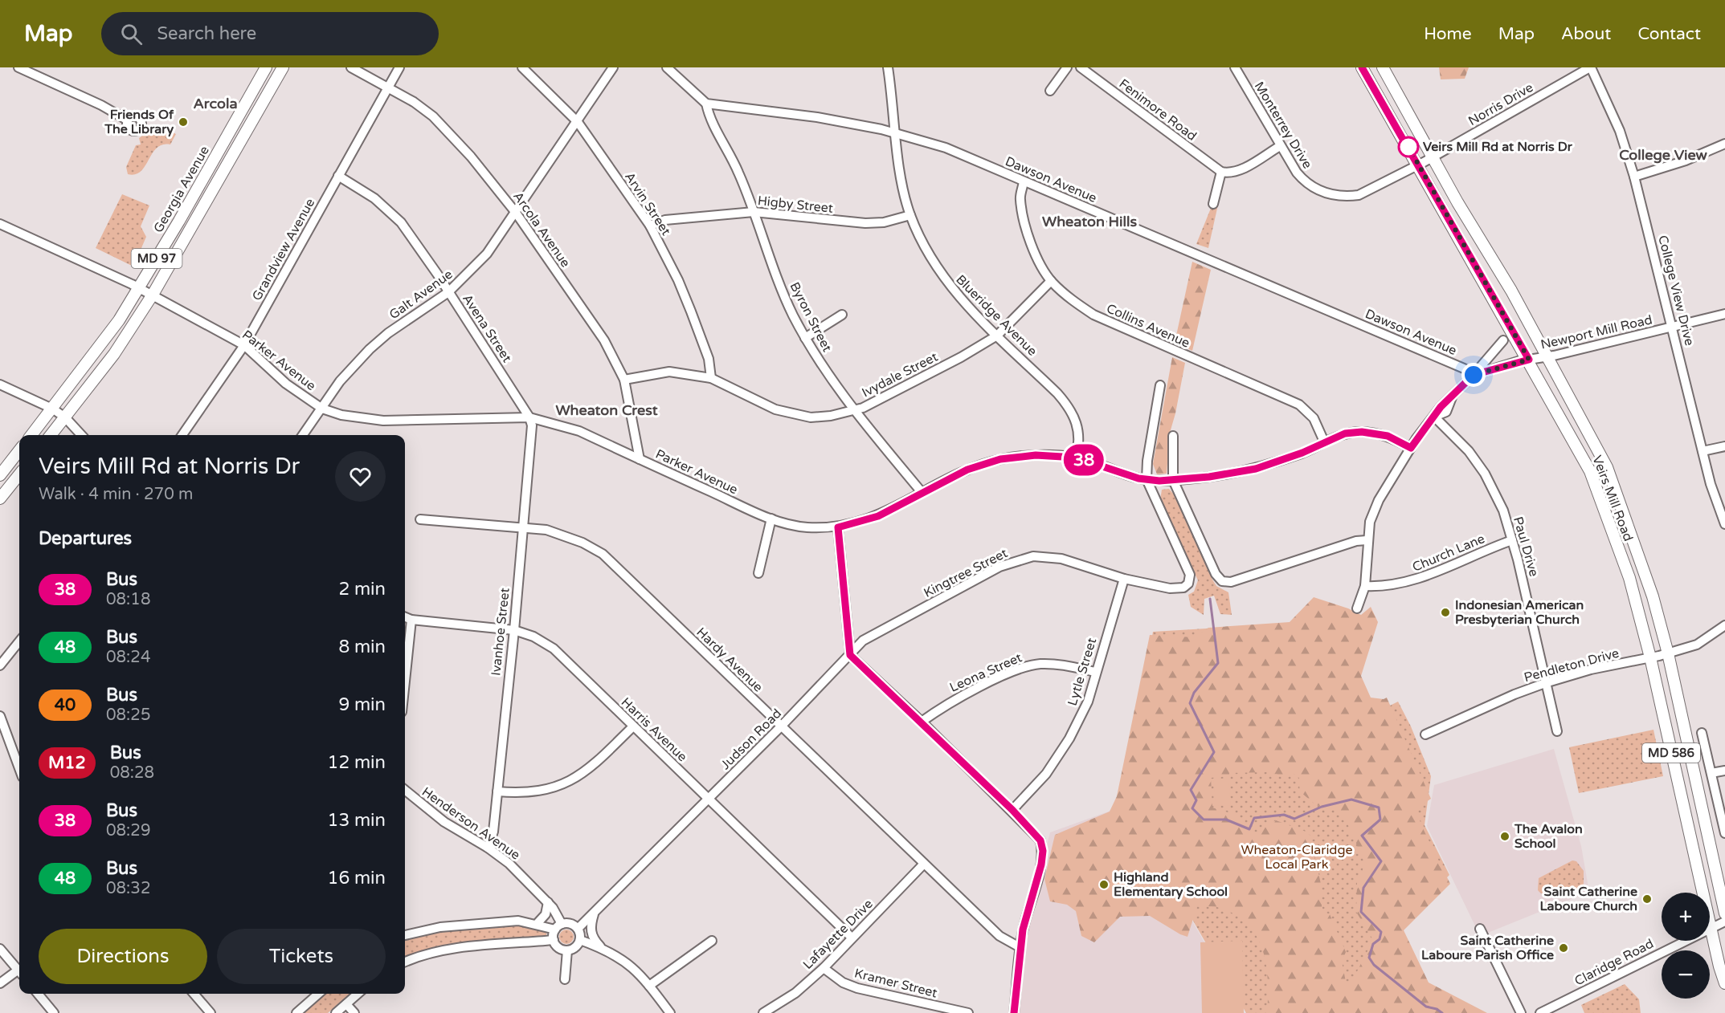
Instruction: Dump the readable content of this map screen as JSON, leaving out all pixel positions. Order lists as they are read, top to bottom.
{
  "streets": {
    "main road": [
      "Georgia Avenue",
      "MD 97",
      "Veirs Mill Road",
      "MD 586"
    ],
    "street": [
      "Norris Drive",
      "Fenimore Road",
      "Monterrey Drive",
      "Dawson Avenue",
      "Arvin Street",
      "Higby Street",
      "Arcola Avenue",
      "Grandview Avenue",
      "College View Drive",
      "Galt Avenue",
      "Blueridge Avenue",
      "Byron Street",
      "Collins Avenue",
      "Avena Street",
      "Newport Mill Road",
      "Parker Avenue",
      "Ivydale Street",
      "Paul Drive",
      "Church Lane",
      "Kingtree Street",
      "Ivanhoe Street",
      "Hardy Avenue",
      "Pendleton Drive",
      "Lytle Street",
      "Leona Street",
      "Harris Avenue",
      "Judson Road",
      "Henderson Avenue",
      "Lafayette Drive",
      "Claridge Road",
      "Kramer Street"
    ]
  },
  "crossings": [
    ["Norris Drive", "Monterrey Drive"],
    ["Norris Drive", "College View Drive"],
    ["Norris Drive", "Veirs Mill Road"],
    ["Monterrey Drive", "Veirs Mill Road"],
    ["Dawson Avenue", "Blueridge Avenue"],
    ["Dawson Avenue", "Byron Street"],
    ["Dawson Avenue", "Collins Avenue"],
    ["Dawson Avenue", "Newport Mill Road"],
    ["Georgia Avenue", "Parker Avenue"],
    ["Arvin Street", "Higby Street"],
    ["Arvin Street", "Galt Avenue"],
    ["Arvin Street", "Ivydale Street"],
    ["Higby Street", "Blueridge Avenue"],
    ["Higby Street", "Byron Street"],
    ["Arcola Avenue", "Grandview Avenue"],
    ["Arcola Avenue", "Galt Avenue"],
    ["Arcola Avenue", "Parker Avenue"],
    ["Arcola Avenue", "Ivydale Street"],
    ["Grandview Avenue", "Avena Street"],
    ["Grandview Avenue", "Parker Avenue"],
    ["College View Drive", "Newport Mill Road"],
    ["Galt Avenue", "Avena Street"],
    ["Galt Avenue", "Parker Avenue"],
    ["Blueridge Avenue", "Parker Avenue"],
    ["Blueridge Avenue", "Ivydale Street"],
    ["Byron Street", "Parker Avenue"],
    ["Byron Street", "Ivydale Street"],
    ["Collins Avenue", "Parker Avenue"],
    ["Collins Avenue", "Ivydale Street"],
    ["Avena Street", "Parker Avenue"],
    ["Avena Street", "Ivanhoe Street"],
    ["Newport Mill Road", "Parker Avenue"],
    ["Newport Mill Road", "Veirs Mill Road"],
    ["Newport Mill Road", "Paul Drive"],
    ["Newport Mill Road", "Church Lane"],
    ["Parker Avenue", "Kingtree Street"],
    ["Parker Avenue", "Ivanhoe Street"],
    ["Veirs Mill Road", "Pendleton Drive"],
    ["Veirs Mill Road", "Claridge Road"],
    ["Paul Drive", "Church Lane"],
    ["Paul Drive", "Pendleton Drive"],
    ["Kingtree Street", "Lytle Street"],
    ["Kingtree Street", "Judson Road"],
    ["Ivanhoe Street", "Hardy Avenue"],
    ["Ivanhoe Street", "Harris Avenue"],
    ["Ivanhoe Street", "Henderson Avenue"],
    ["Hardy Avenue", "Judson Road"],
    ["Hardy Avenue", "Lafayette Drive"],
    ["Lytle Street", "Leona Street"],
    ["Harris Avenue", "Judson Road"],
    ["Harris Avenue", "Lafayette Drive"],
    ["Judson Road", "Henderson Avenue"],
    ["Lafayette Drive", "Kramer Street"]
  ],
  "districts": [
    "Arcola",
    "College View",
    "Wheaton Hills",
    "Wheaton Crest"
  ],
  "parks": ["Wheaton-Claridge Local Park"],
  "places": [
    "Friends Of The Library",
    "Veirs Mill Rd at Norris Dr",
    "Indonesian American Presbyterian Church",
    "The Avalon School",
    "Highland Elementary School",
    "Saint Catherine Laboure Church",
    "Saint Catherine Laboure Parish Office"
  ],
  "lines": ["bus line 38"],
  "page": {
    "header": "Map",
    "search": "Search here",
    "nav": [
      "Home",
      "Map",
      "About",
      "Contact"
    ],
    "on_map": "38",
    "heading": [
      ["Veirs Mill Rd at Norris Dr", "Walk · 4 min · 270 m"],
      "Departures"
    ],
    "list": [
      {
        "mark": "38",
        "name": "Bus",
        "note": "08:18",
        "value": "2 min"
      },
      {
        "mark": "48",
        "name": "Bus",
        "note": "08:24",
        "value": "8 min"
      },
      {
        "mark": "40",
        "name": "Bus",
        "note": "08:25",
        "value": "9 min"
      },
      {
        "mark": "M12",
        "name": "Bus",
        "note": "08:28",
        "value": "12 min"
      },
      {
        "mark": "38",
        "name": "Bus",
        "note": "08:29",
        "value": "13 min"
      },
      {
        "mark": "48",
        "name": "Bus",
        "note": "08:32",
        "value": "16 min"
      }
    ],
    "map_buttons": ["+", "−"],
    "buttons": ["Directions", "Tickets"]
  }
}
